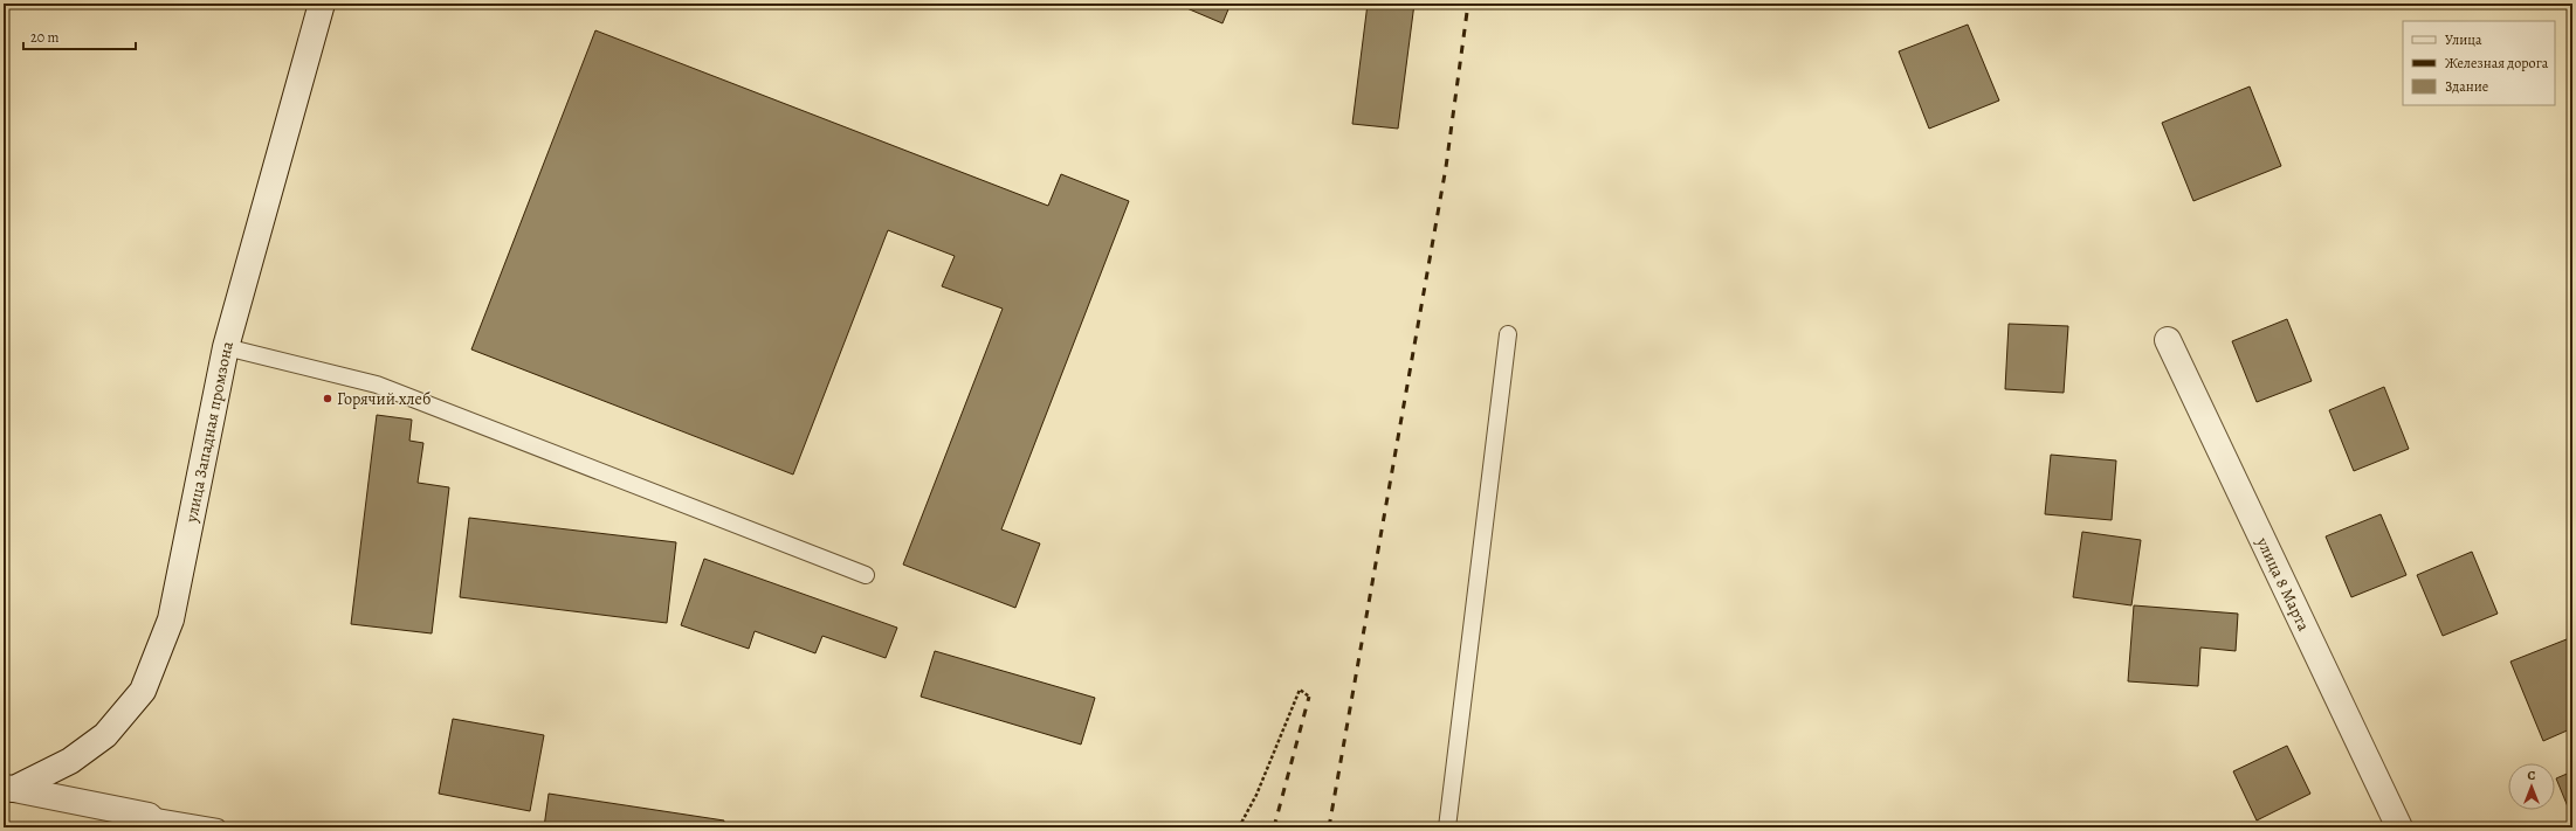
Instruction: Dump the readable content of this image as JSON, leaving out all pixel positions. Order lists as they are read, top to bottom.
{
  "streets": {
    "street": ["улица Западная промзона", "улица 8 Марта"]
  },
  "places": ["Горячий хлеб"],
  "legend": ["Улица", "Железная дорога", "Здание"],
  "scale_bar": "20 m",
  "north": "top"
}
